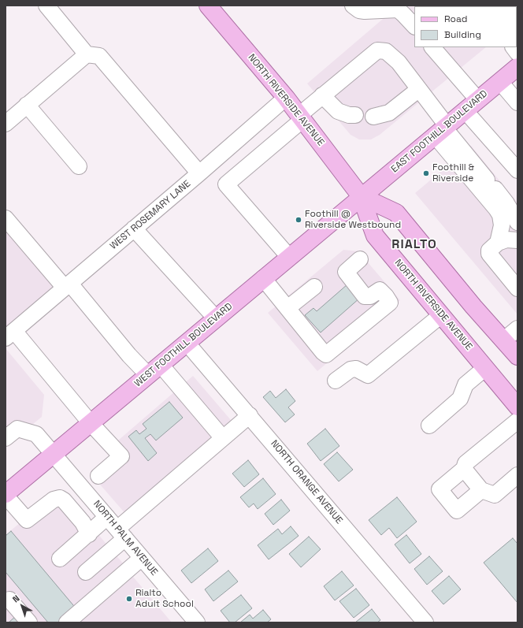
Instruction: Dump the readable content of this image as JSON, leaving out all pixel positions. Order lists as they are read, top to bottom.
{
  "streets": {
    "main road": ["NORTH RIVERSIDE AVENUE", "EAST FOOTHILL BOULEVARD", "WEST FOOTHILL BOULEVARD"],
    "street": ["WEST ROSEMARY LANE", "NORTH ORANGE AVENUE", "NORTH PALM AVENUE"]
  },
  "crossings": [
    ["NORTH RIVERSIDE AVENUE", "EAST FOOTHILL BOULEVARD"],
    ["NORTH RIVERSIDE AVENUE", "WEST ROSEMARY LANE"],
    ["NORTH RIVERSIDE AVENUE", "WEST FOOTHILL BOULEVARD"],
    ["EAST FOOTHILL BOULEVARD", "WEST FOOTHILL BOULEVARD"],
    ["WEST FOOTHILL BOULEVARD", "NORTH ORANGE AVENUE"],
    ["WEST FOOTHILL BOULEVARD", "NORTH PALM AVENUE"]
  ],
  "districts": ["RIALTO"],
  "places": ["Foothill & Riverside", "Foothill @ Riverside Westbound", "Rialto Adult School"],
  "legend": ["Road", "Building"],
  "north": "top left"
}
